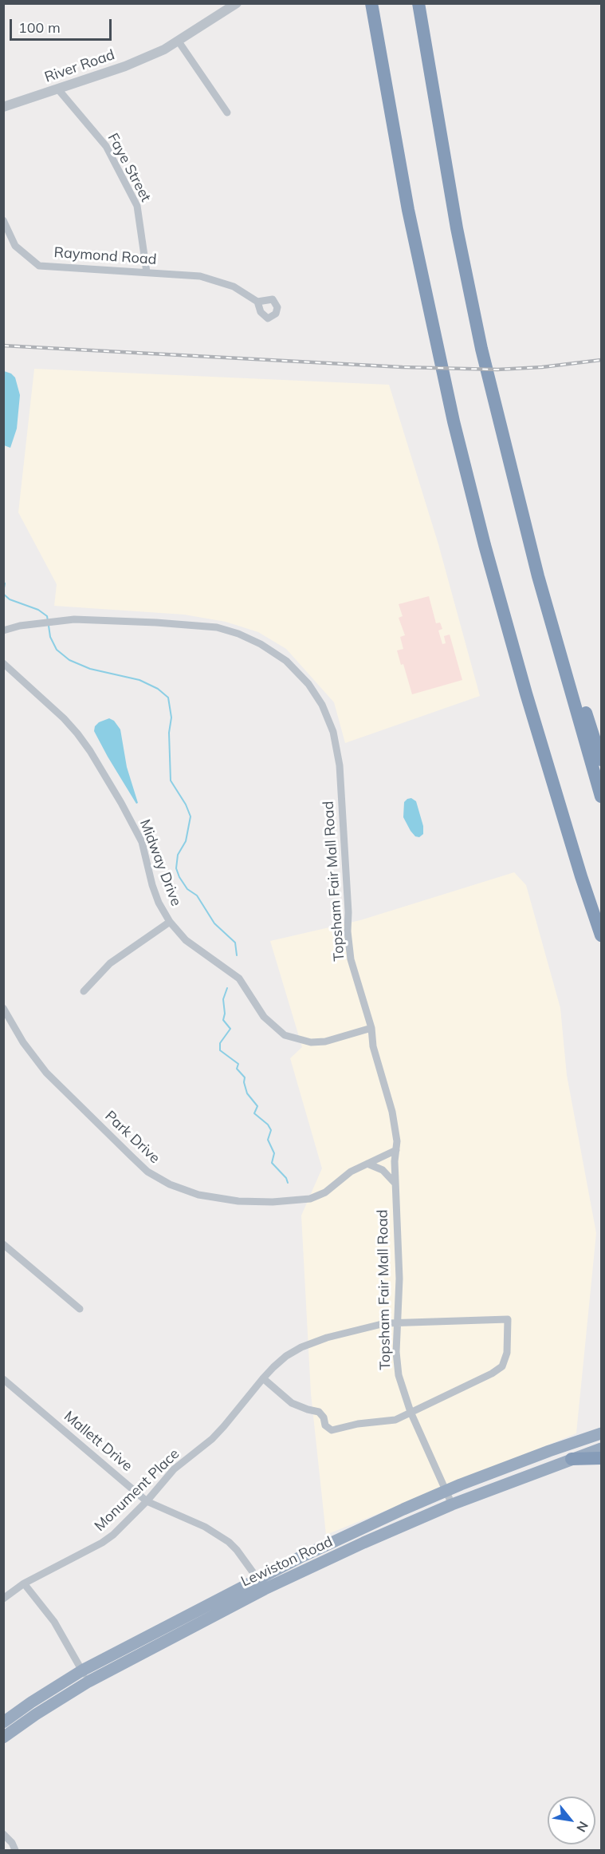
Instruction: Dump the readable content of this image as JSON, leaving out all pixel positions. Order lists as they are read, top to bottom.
{
  "streets": {
    "highway": ["Lewiston Road"],
    "street": [
      "River Road",
      "Faye Street",
      "Raymond Road",
      "Midway Drive",
      "Topsham Fair Mall Road",
      "Park Drive",
      "Mallett Drive",
      "Monument Place"
    ]
  },
  "crossings": [
    ["River Road", "Faye Street"],
    ["Faye Street", "Raymond Road"],
    ["Midway Drive", "Topsham Fair Mall Road"],
    ["Topsham Fair Mall Road", "Park Drive"],
    ["Topsham Fair Mall Road", "Monument Place"],
    ["Topsham Fair Mall Road", "Lewiston Road"],
    ["Mallett Drive", "Monument Place"],
    ["Mallett Drive", "Lewiston Road"]
  ],
  "scale_bar": "100 m",
  "north": "bottom right"
}
